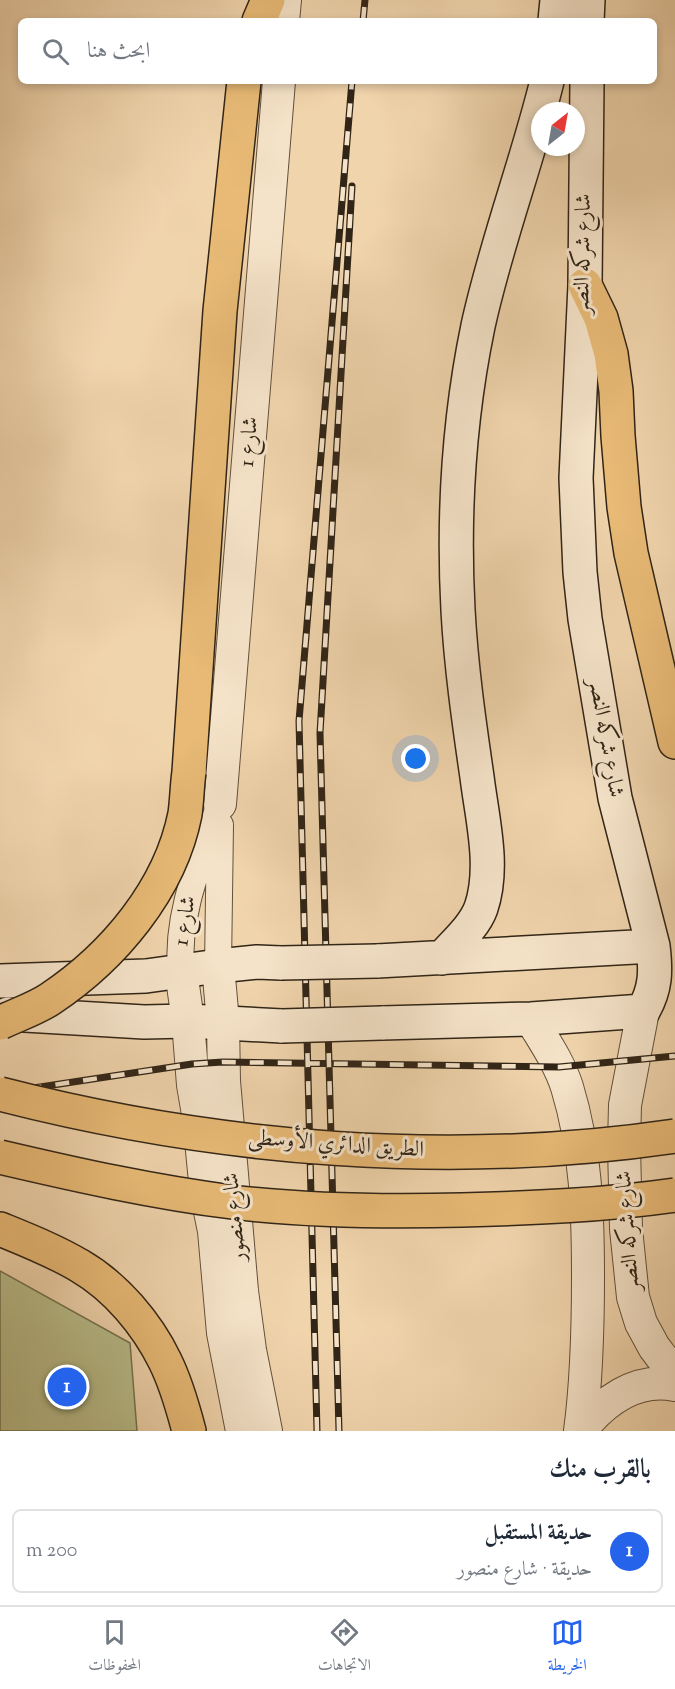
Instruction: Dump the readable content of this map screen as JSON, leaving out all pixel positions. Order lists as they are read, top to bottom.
{
  "streets": {
    "highway": ["الطريق الدائري الأوسطى"],
    "main road": ["شارع شركه النصر"],
    "street": ["شارع 1", "شارع منصور"]
  },
  "crossings": [
    ["شارع 1", "شارع منصور"]
  ],
  "north": "top right",
  "page": {
    "search": "ابحث هنا",
    "pins": "1",
    "heading": "بالقرب منك",
    "list": [
      {
        "mark": "1",
        "name": "حديقة المستقبل",
        "note": "حديقة · شارع منصور",
        "value": "200 m"
      }
    ],
    "nav": ["الخريطة", "الاتجاهات", "المحفوظات"]
  }
}
